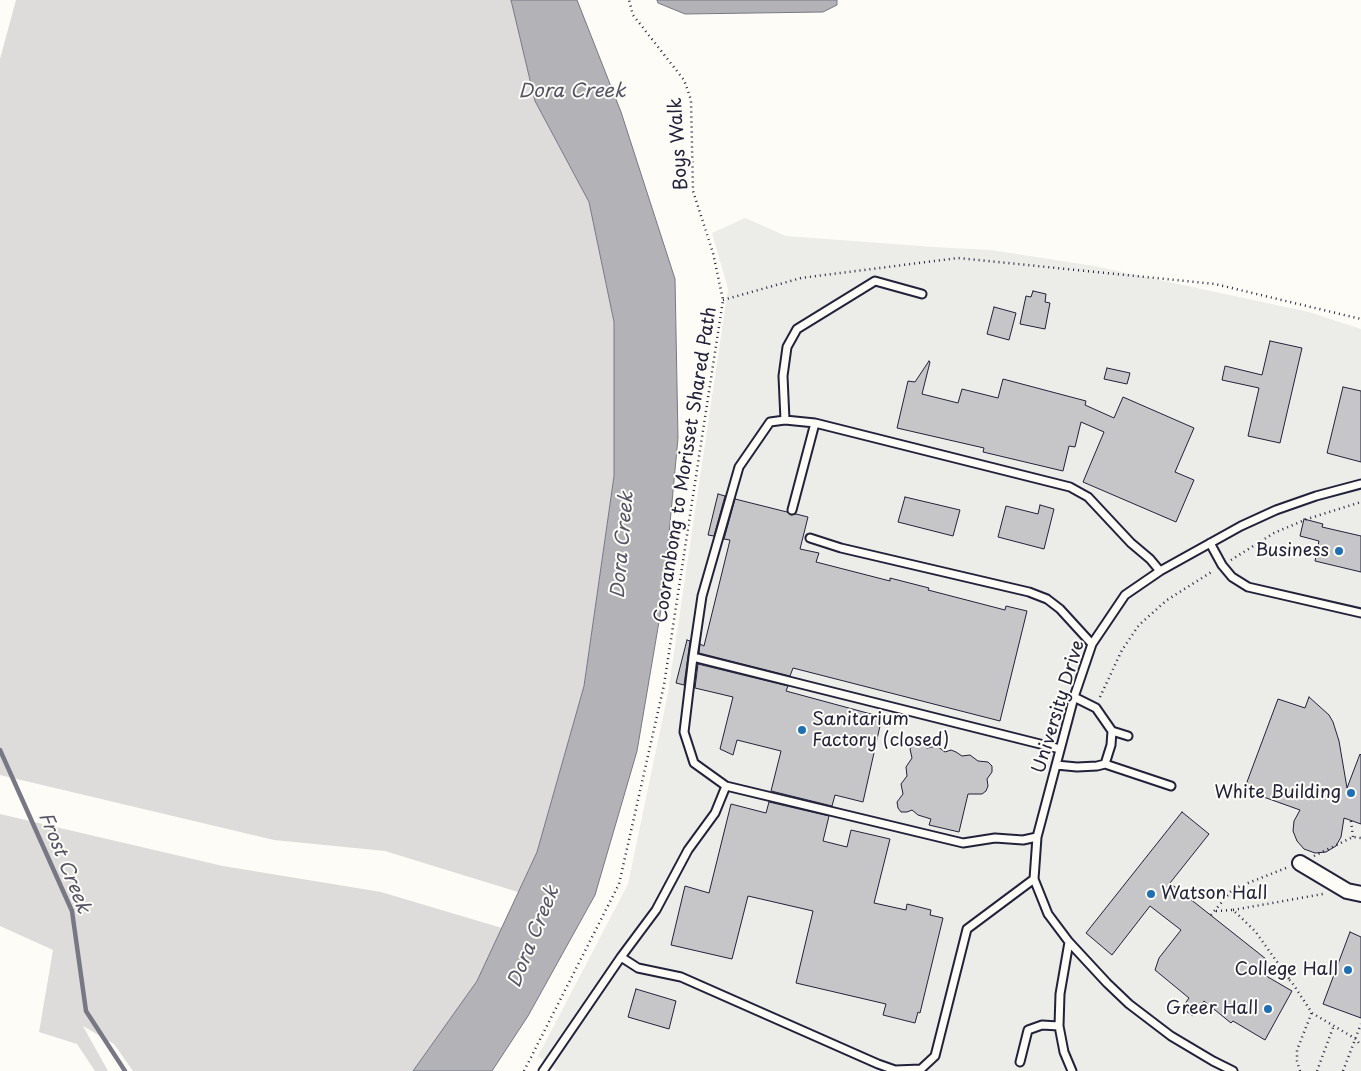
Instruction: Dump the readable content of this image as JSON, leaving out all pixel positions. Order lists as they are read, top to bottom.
{
  "streets": {
    "lane": ["University Drive"],
    "path": ["Boys Walk", "Cooranbong to Morisset Shared Path"]
  },
  "crossings": [
    ["Boys Walk", "Cooranbong to Morisset Shared Path"]
  ],
  "water": ["Dora Creek", "Frost Creek"],
  "places": [
    "Business",
    "Sanitarium Factory (closed)",
    "White Building",
    "Watson Hall",
    "College Hall",
    "Greer Hall"
  ]
}
